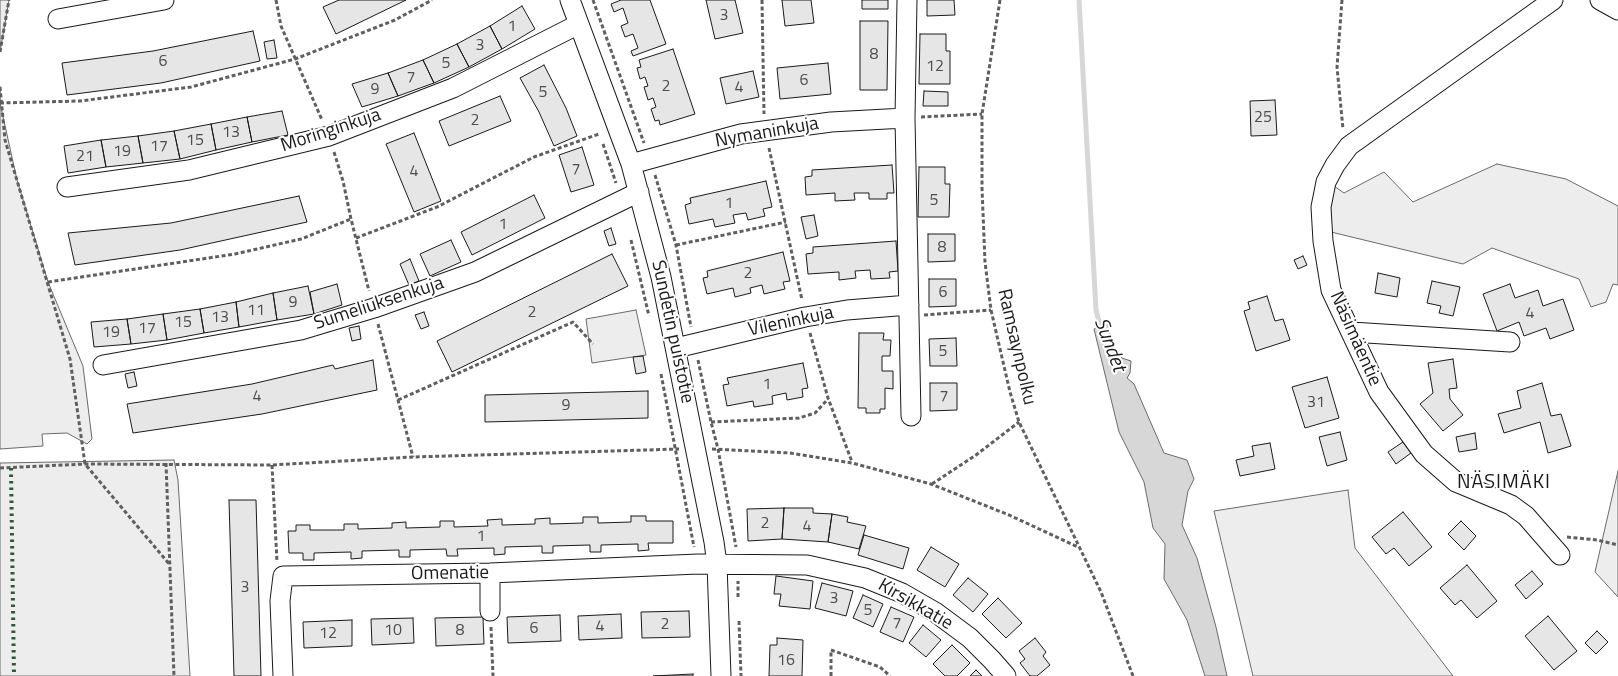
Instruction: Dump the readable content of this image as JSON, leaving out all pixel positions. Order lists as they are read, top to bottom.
{
  "streets": {
    "street": [
      "Moringinkuja",
      "Nymaninkuja",
      "Sumeliuksenkuja",
      "Vileninkuja",
      "Sundetin puistotie",
      "Näsimäentie",
      "Omenatie",
      "Kirsikkatie"
    ],
    "path": ["Ramsaynpolku"]
  },
  "crossings": [
    ["Moringinkuja", "Sundetin puistotie"],
    ["Nymaninkuja", "Sundetin puistotie"],
    ["Sumeliuksenkuja", "Sundetin puistotie"],
    ["Vileninkuja", "Sundetin puistotie"],
    ["Sundetin puistotie", "Omenatie"],
    ["Sundetin puistotie", "Kirsikkatie"],
    ["Omenatie", "Kirsikkatie"]
  ],
  "districts": ["NÄSIMÄKI"],
  "water": ["Sundet"],
  "house_numbers": [
    "3",
    "1",
    "3",
    "8",
    "6",
    "5",
    "12",
    "7",
    "6",
    "2",
    "4",
    "9",
    "5",
    "25",
    "2",
    "13",
    "15",
    "17",
    "19",
    "21",
    "7",
    "4",
    "5",
    "1",
    "1",
    "8",
    "2",
    "6",
    "9",
    "11",
    "2",
    "4",
    "13",
    "15",
    "17",
    "19",
    "5",
    "1",
    "4",
    "7",
    "31",
    "9",
    "2",
    "4",
    "1",
    "3",
    "3",
    "5",
    "7",
    "2",
    "4",
    "6",
    "10",
    "8",
    "12",
    "16"
  ]
}
